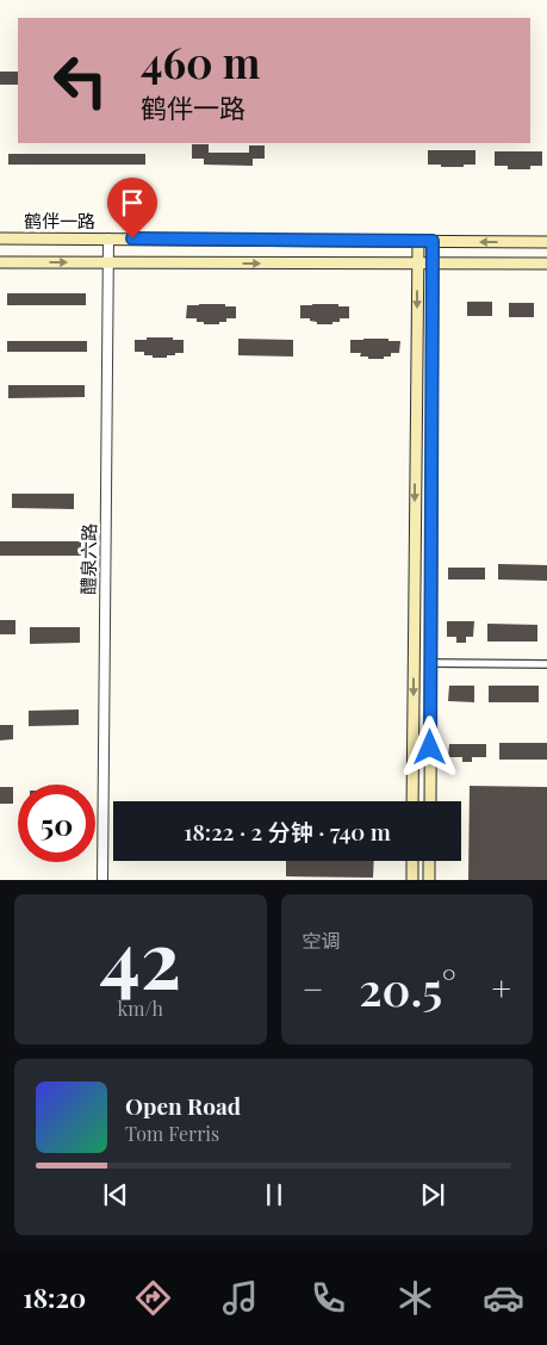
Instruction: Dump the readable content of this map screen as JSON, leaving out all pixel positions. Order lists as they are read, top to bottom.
{
  "streets": {
    "main road": ["鹤伴一路"],
    "street": ["醴泉六路"]
  },
  "crossings": [
    ["鹤伴一路", "醴泉六路"]
  ],
  "page": {
    "turn": ["460 m", "鹤伴一路"],
    "limit": "50",
    "trip": "18:22 · 2 分钟 · 740 m",
    "tile": [
      ["42", "km/h"],
      "空调"
    ],
    "heat": ["−", "20.5°", "+"],
    "song": ["Open Road", "Tom Ferris"],
    "tabs": "18:20"
  }
}
